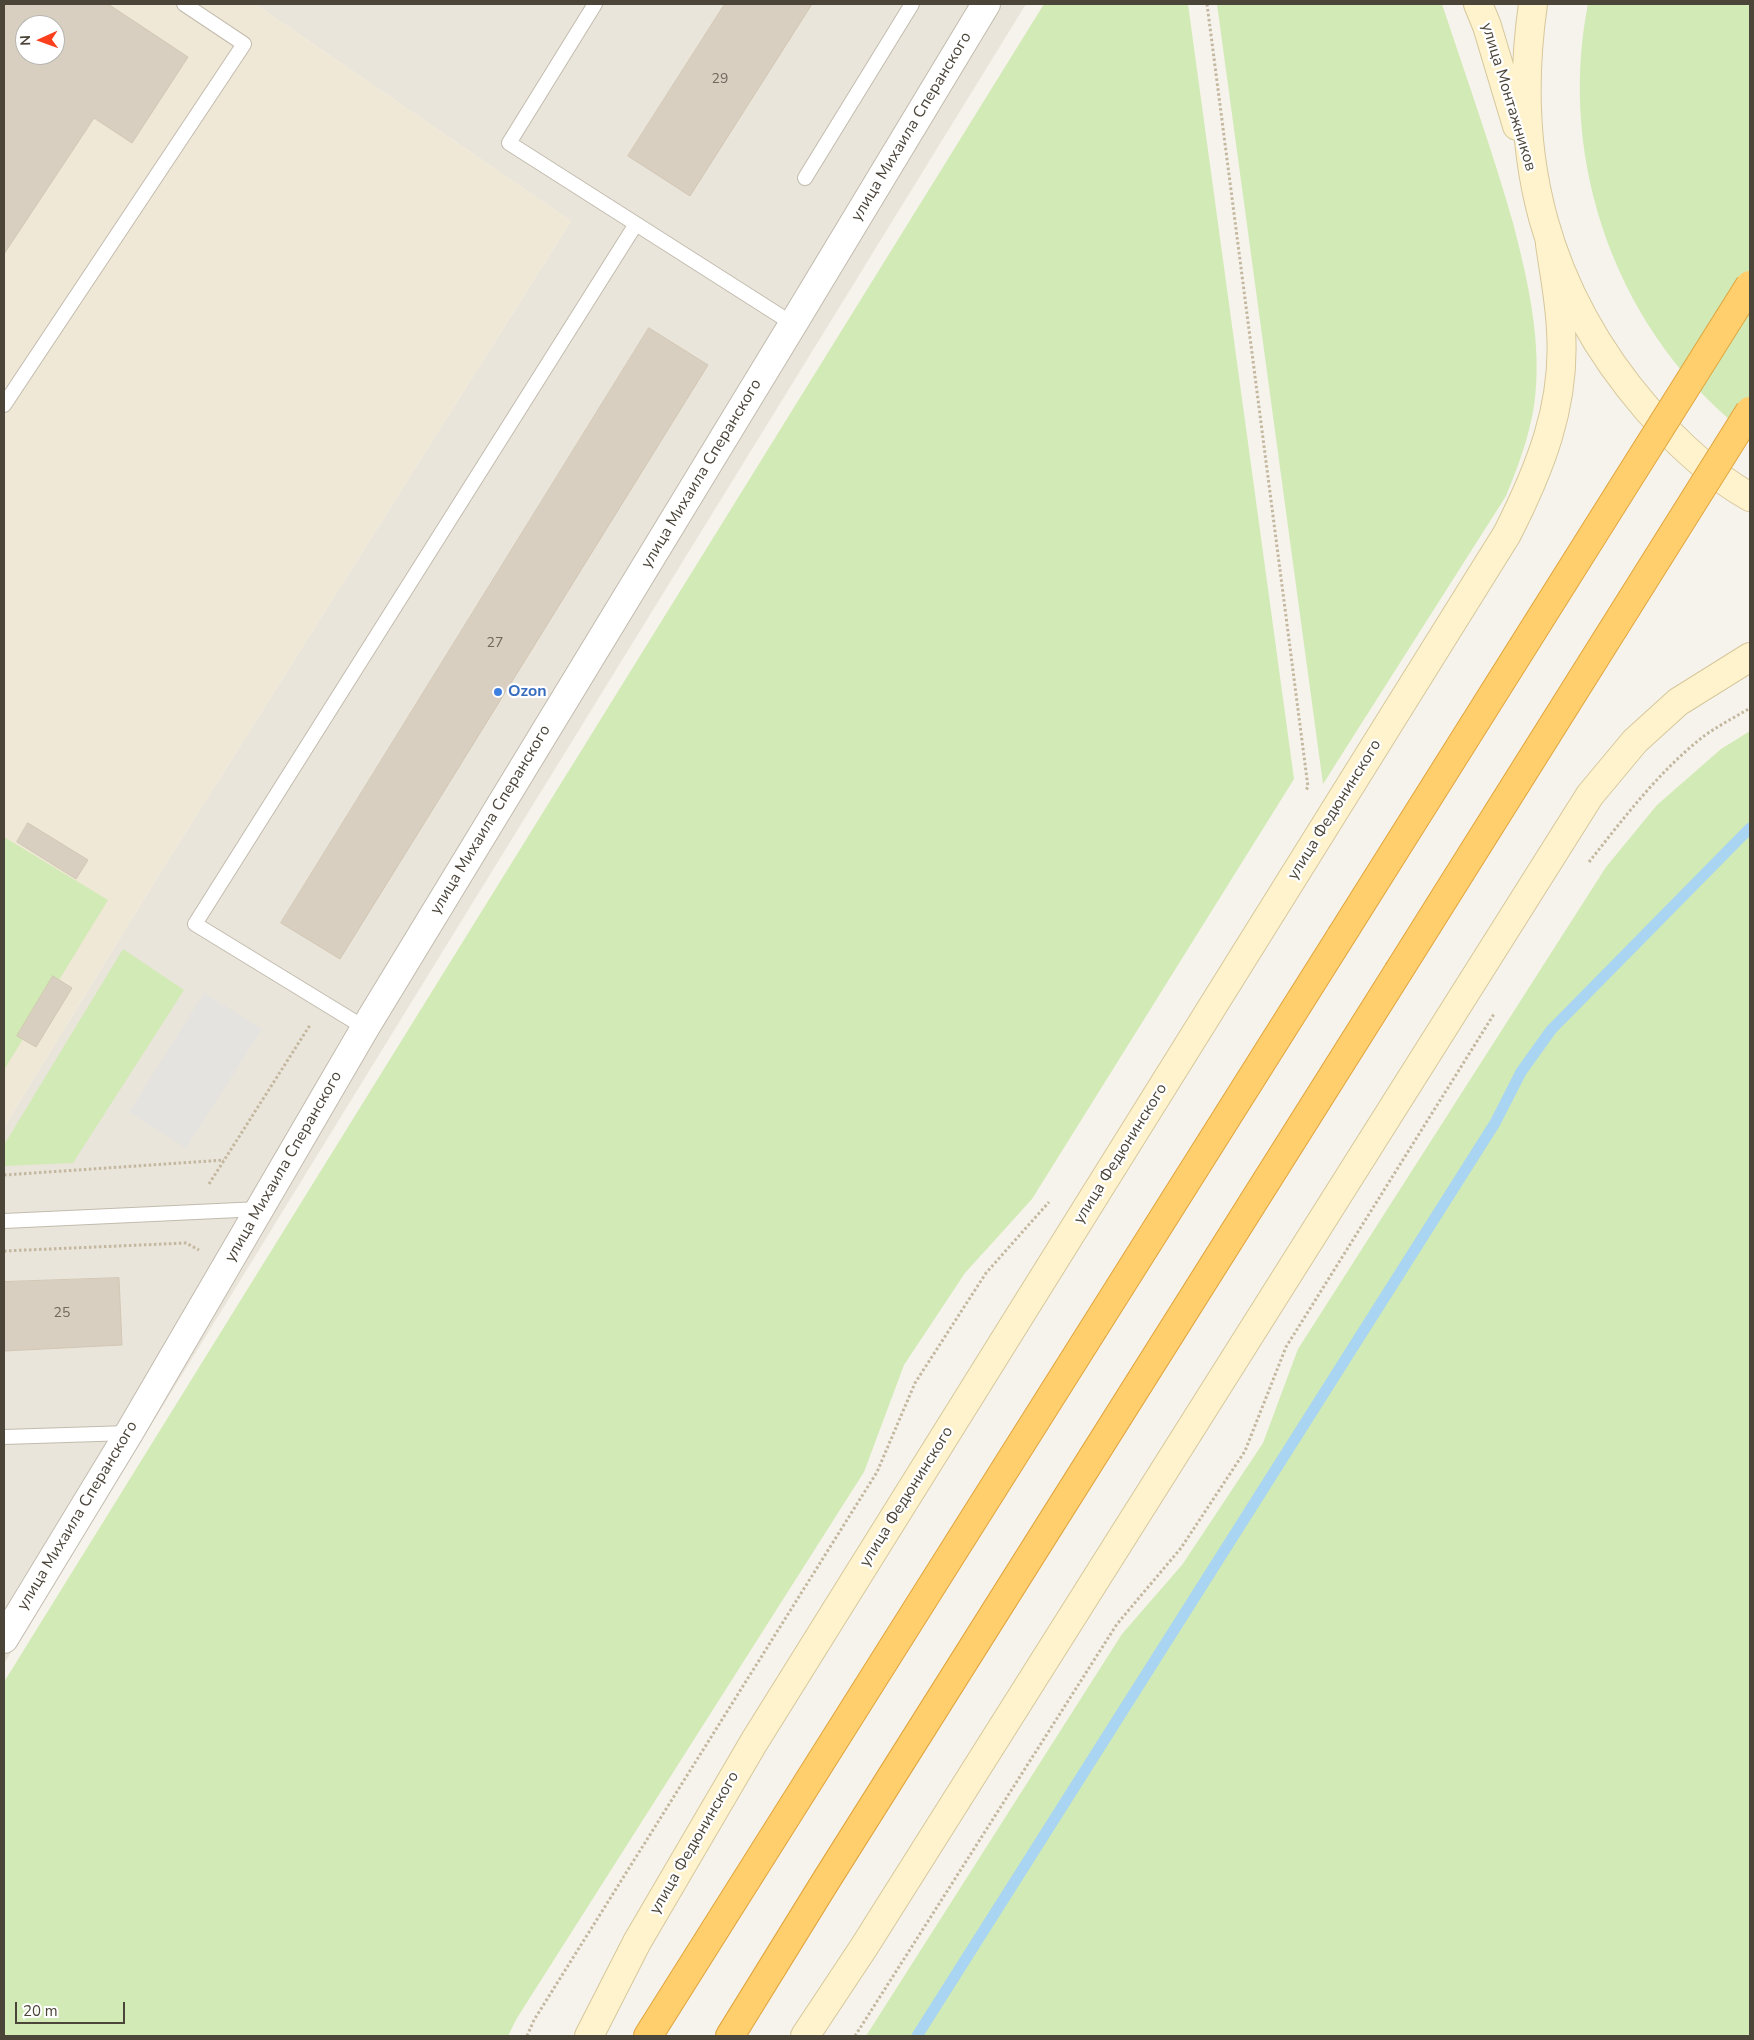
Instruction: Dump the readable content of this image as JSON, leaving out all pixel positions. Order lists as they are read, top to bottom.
{
  "streets": {
    "main road": ["улица Монтажников", "улица Федюнинского"],
    "street": ["улица Михаила Сперанского"]
  },
  "places": ["Ozon"],
  "house_numbers": ["29", "27", "25"],
  "scale_bar": "20 m",
  "north": "left"
}
